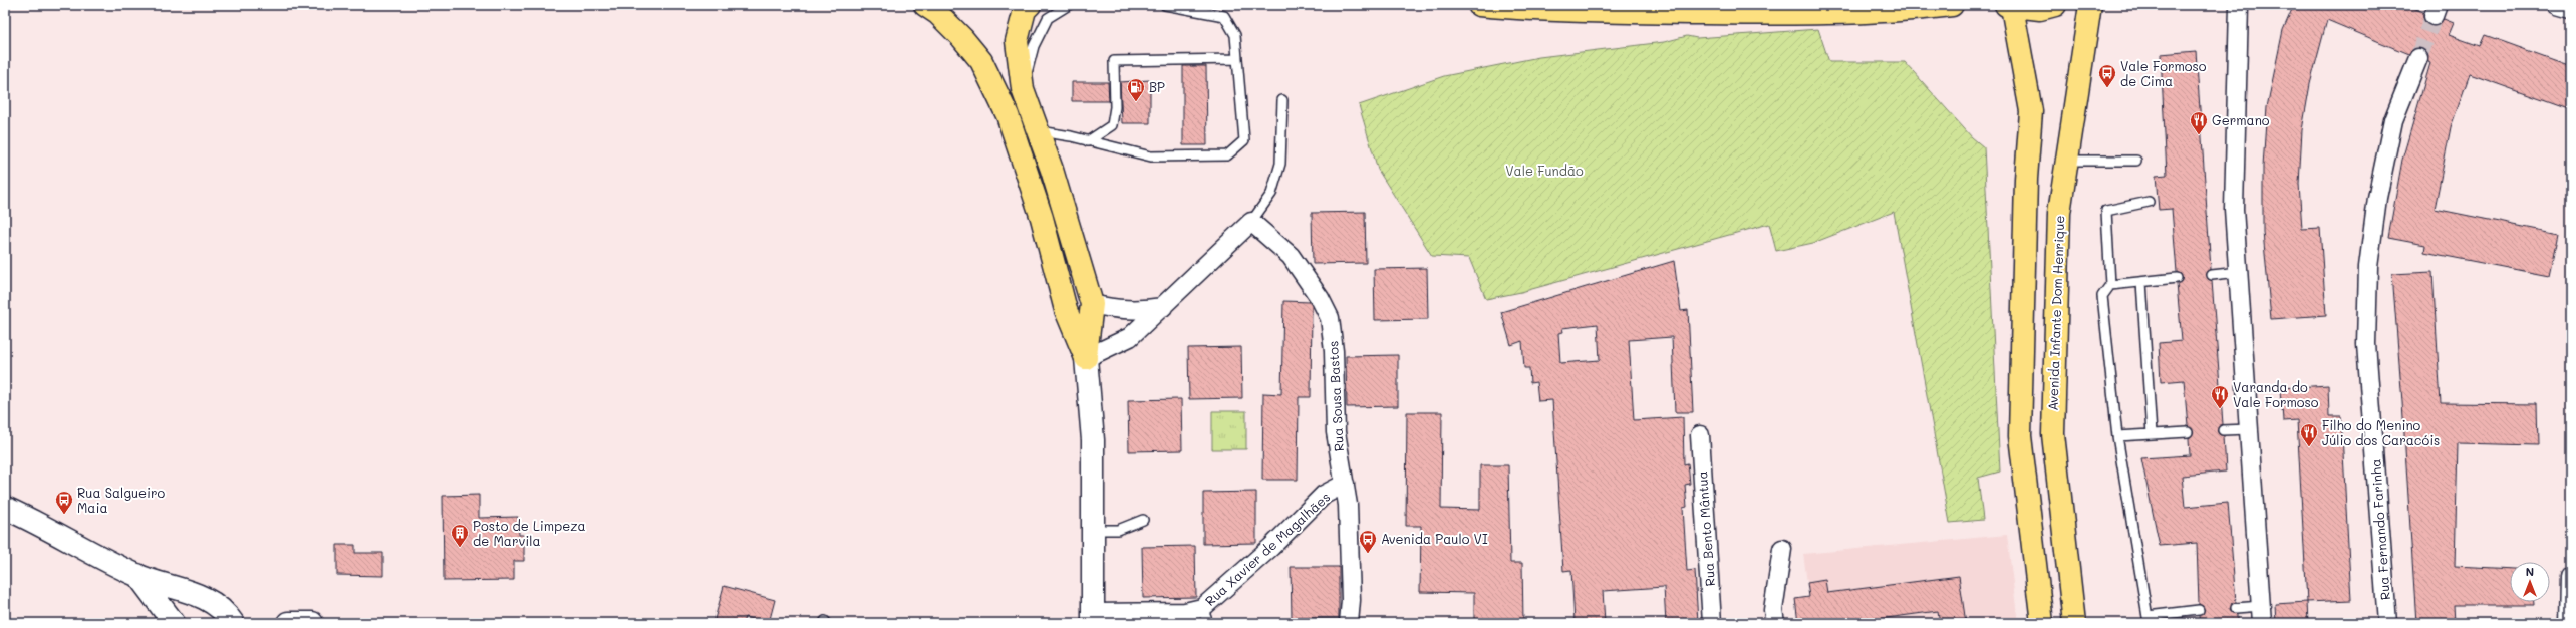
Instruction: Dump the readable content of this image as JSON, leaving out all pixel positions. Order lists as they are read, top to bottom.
{
  "streets": {
    "main road": ["Avenida Infante Dom Henrique"],
    "street": [
      "Rua Sousa Bastos",
      "Rua Bento Mântua",
      "Rua Fernando Farinha",
      "Rua Xavier de Magalhães"
    ]
  },
  "crossings": [
    ["Rua Sousa Bastos", "Rua Xavier de Magalhães"]
  ],
  "parks": ["Vale Fundão"],
  "places": {
    "bus stop": ["Vale Formoso de Cima", "Rua Salgueiro Maia", "Avenida Paulo VI"],
    "fuel station": ["BP"],
    "restaurant": ["Germano", "Varanda do Vale Formoso", "Filho do Menino Júlio dos Caracóis"],
    "building": ["Posto de Limpeza de Marvila"]
  },
  "north": "top"
}
